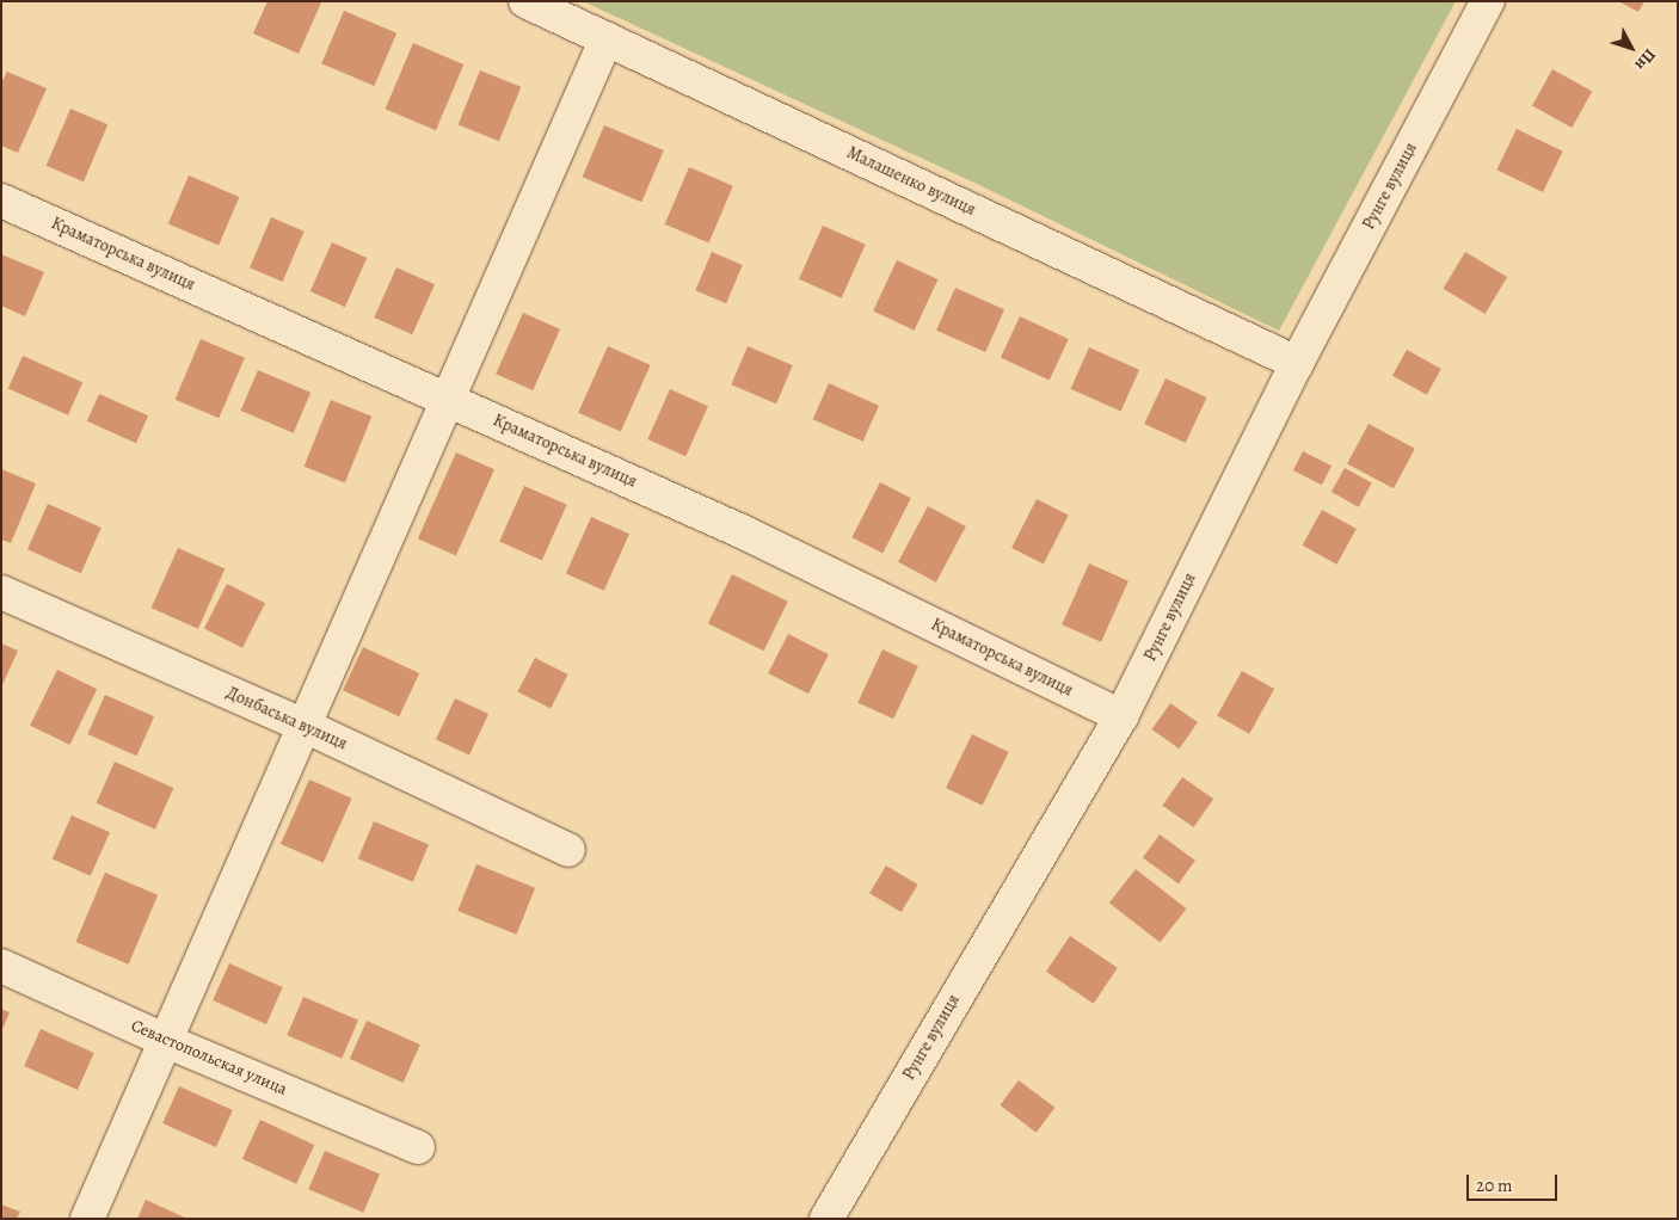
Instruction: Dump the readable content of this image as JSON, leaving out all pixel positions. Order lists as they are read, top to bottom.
{
  "streets": {
    "street": [
      "Малашенко вулиця",
      "Рунге вулиця",
      "Краматорська вулиця",
      "Донбаська вулиця",
      "Севастопольская улица"
    ]
  },
  "crossings": [
    ["Малашенко вулиця", "Рунге вулиця"],
    ["Рунге вулиця", "Краматорська вулиця"]
  ],
  "scale_bar": "20 m",
  "north": "bottom right"
}
